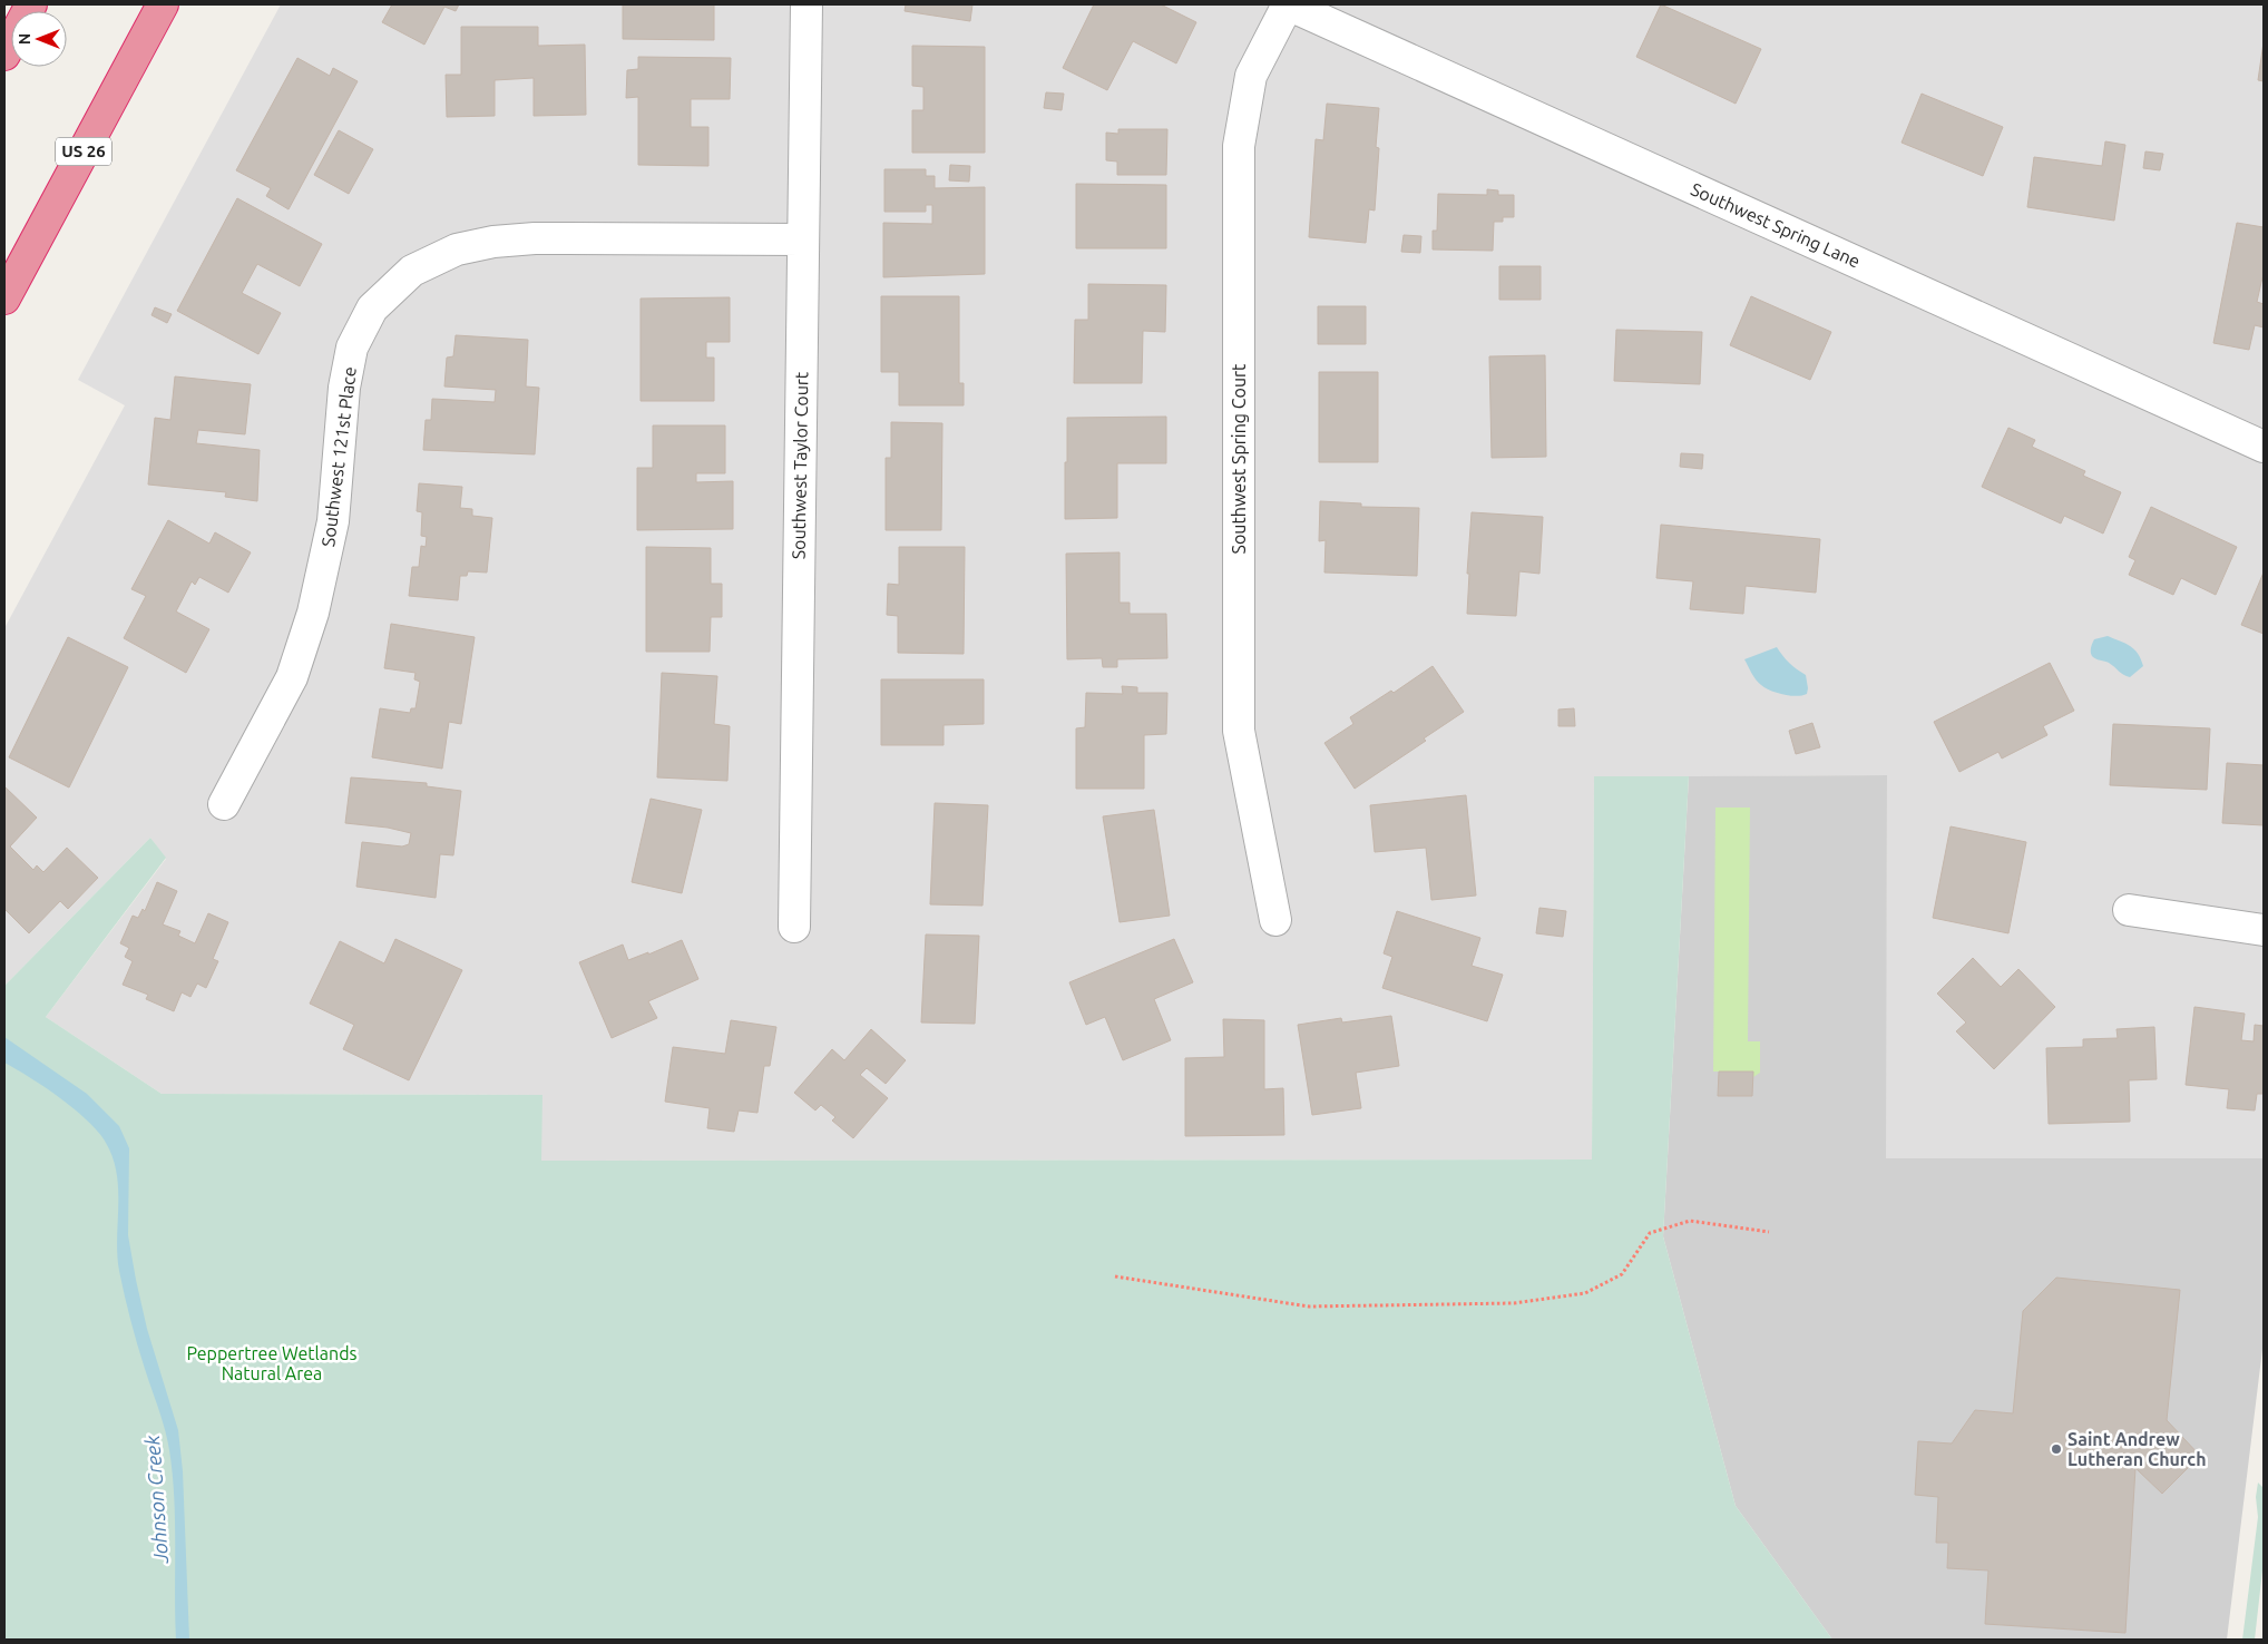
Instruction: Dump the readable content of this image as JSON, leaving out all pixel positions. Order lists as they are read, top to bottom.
{
  "streets": {
    "highway": ["US 26"],
    "street": [
      "Southwest Spring Lane",
      "Southwest 121st Place",
      "Southwest Spring Court",
      "Southwest Taylor Court"
    ]
  },
  "crossings": [
    ["Southwest Spring Lane", "Southwest Spring Court"],
    ["Southwest 121st Place", "Southwest Taylor Court"]
  ],
  "water": ["Johnson Creek"],
  "parks": ["Peppertree Wetlands Natural Area"],
  "places": ["Saint Andrew Lutheran Church"],
  "north": "left"
}
